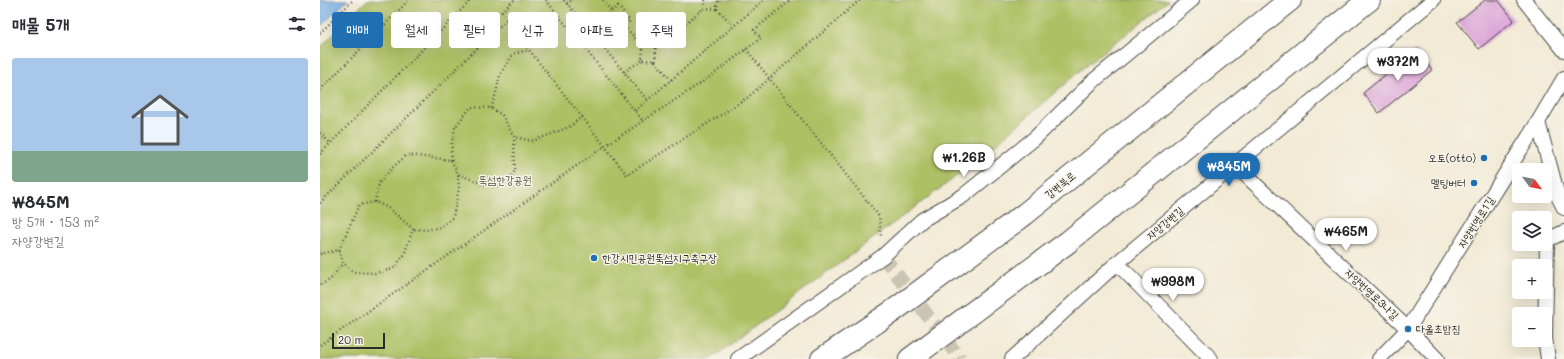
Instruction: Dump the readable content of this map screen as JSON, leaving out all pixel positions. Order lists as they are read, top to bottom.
{
  "streets": {
    "highway": ["강변북로"],
    "street": ["자양번영로1길", "자양강변길", "자양번영로3나길"]
  },
  "crossings": [
    ["자양번영로1길", "자양번영로3나길"],
    ["자양강변길", "자양번영로3나길"]
  ],
  "parks": ["뚝섬한강공원"],
  "places": [
    "오토(otto)",
    "멜팅버터",
    "한강시민공원뚝섬지구축구장",
    "다올초밥집"
  ],
  "scale_bar": "20 m",
  "north": "bottom right",
  "page": {
    "heading": "매물 5개",
    "chip": [
      "매매",
      "월세",
      "필터",
      "신규",
      "아파트",
      "주택"
    ],
    "list": [
      {
        "name": "₩845M",
        "note": "방 5개 · 153 m² · 자양강변길"
      }
    ],
    "price": [
      "₩372M",
      "₩1.26B",
      "₩845M",
      "₩465M",
      "₩998M"
    ],
    "map_buttons": ["+", "−"],
    "scale": "20 m"
  }
}
